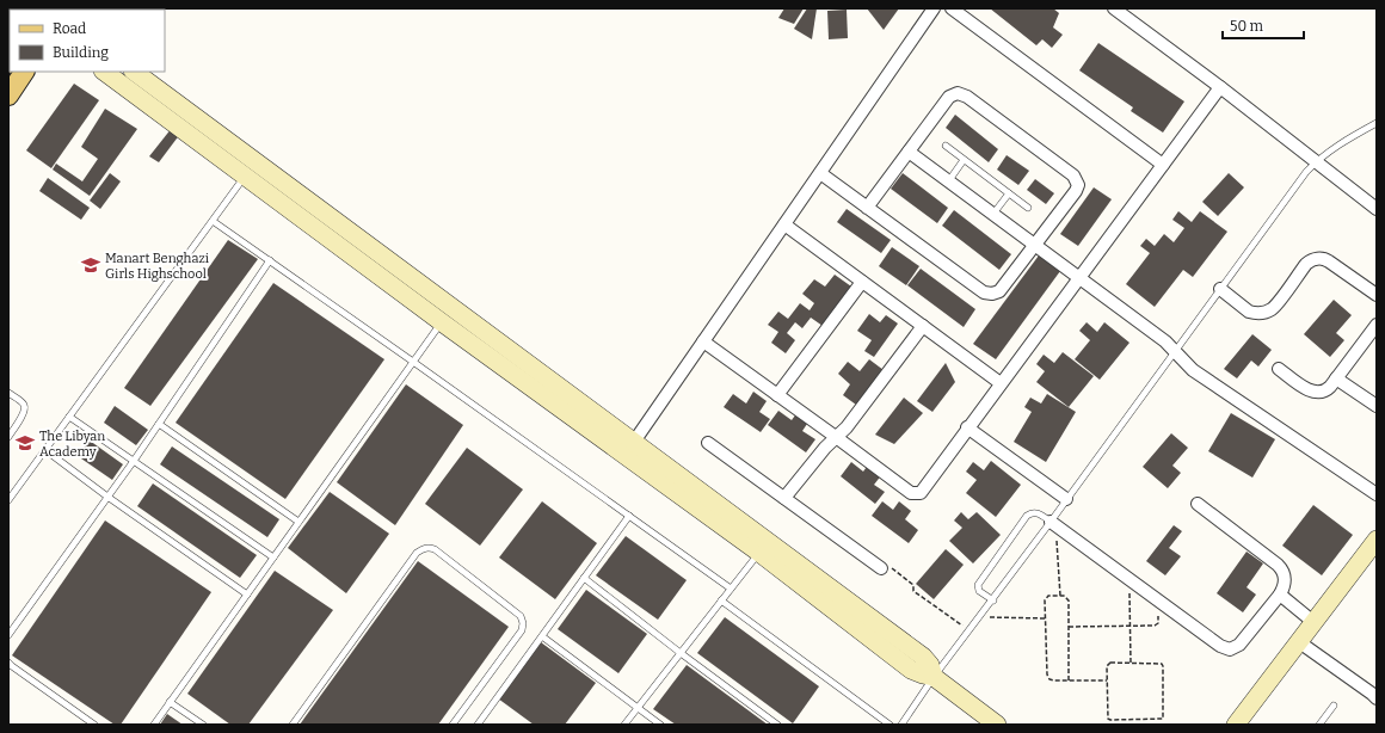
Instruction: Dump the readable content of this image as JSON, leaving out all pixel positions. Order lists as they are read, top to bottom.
{
  "places": {
    "school or university": ["Manart Benghazi Girls Highschool", "The Libyan Academy"]
  },
  "legend": ["Road", "Building"],
  "scale_bar": "50 m"
}
